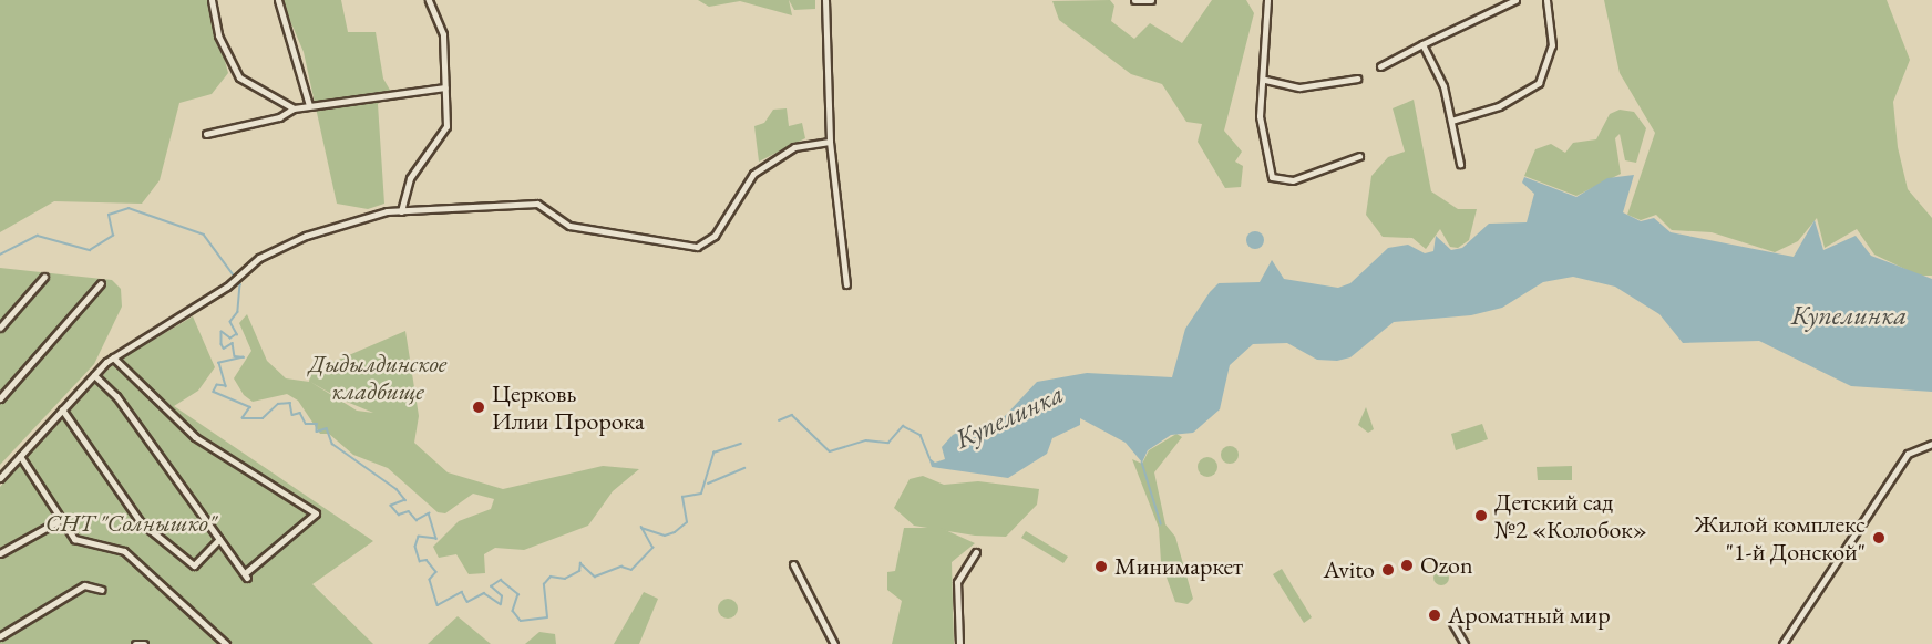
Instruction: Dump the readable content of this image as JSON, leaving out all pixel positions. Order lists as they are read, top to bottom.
{
  "water": ["Купелинка"],
  "parks": ["Дыдылдинское кладбище", "СНТ \"Солнышко\""],
  "places": [
    "Церковь Илии Пророка",
    "Детский сад №2 «Колобок»",
    "Жилой комплекс \"1-й Донской\"",
    "Ozon",
    "Минимаркет",
    "Avito",
    "Ароматный мир"
  ]
}
